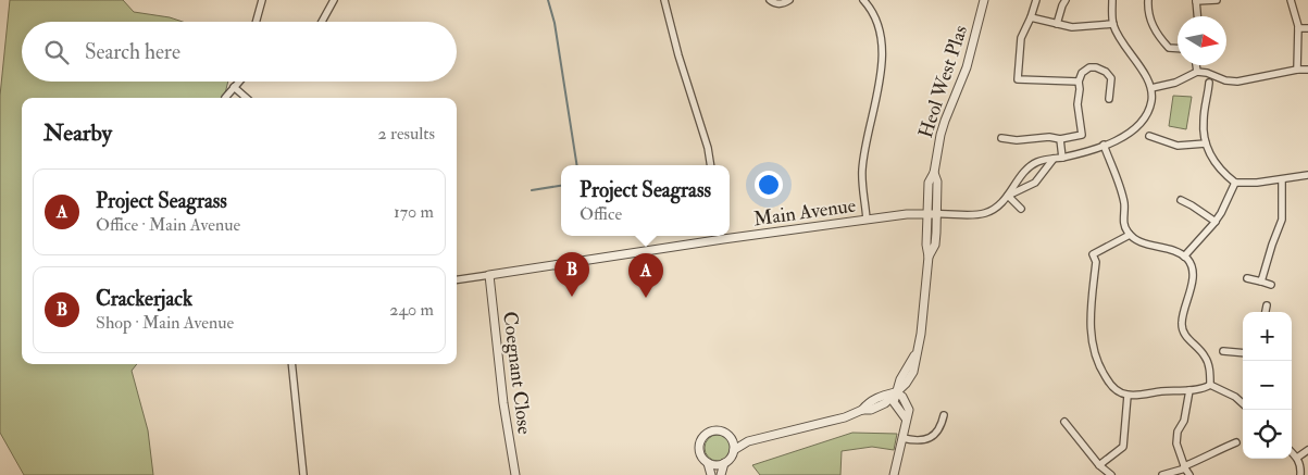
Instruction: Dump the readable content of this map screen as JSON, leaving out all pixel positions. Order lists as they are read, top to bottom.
{
  "streets": {
    "street": ["Heol West Plas", "Main Avenue", "Coegnant Close"]
  },
  "crossings": [
    ["Heol West Plas", "Main Avenue"],
    ["Main Avenue", "Coegnant Close"]
  ],
  "north": "right",
  "page": {
    "search": "Search here",
    "heading": ["Nearby", "2 results"],
    "popup": ["Project Seagrass", "Office"],
    "list": [
      {
        "mark": "A",
        "name": "Project Seagrass",
        "note": "Office · Main Avenue",
        "value": "170 m"
      },
      {
        "mark": "B",
        "name": "Crackerjack",
        "note": "Shop · Main Avenue",
        "value": "240 m"
      }
    ],
    "pins": ["B", "A"],
    "map_buttons": ["+", "−"]
  }
}
